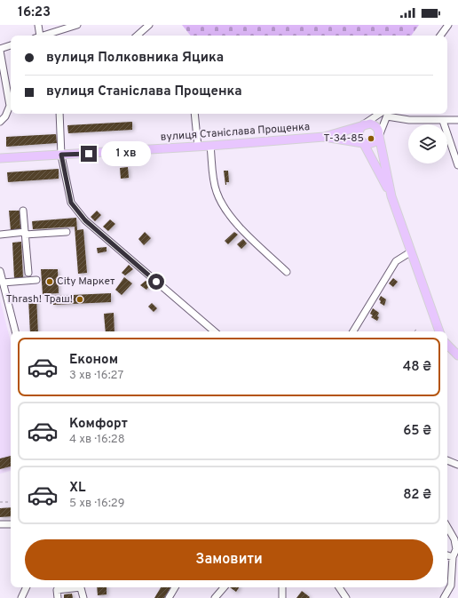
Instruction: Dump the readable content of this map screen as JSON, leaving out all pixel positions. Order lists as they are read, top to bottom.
{
  "streets": {
    "main road": ["вулиця Станіслава Прощенка"]
  },
  "places": ["Т-34-85", "City Маркет", "Thrash! Траш!"],
  "page": {
    "status": "16:23",
    "banner": ["вулиця Полковника Яцика", "вулиця Станіслава Прощенка"],
    "bubble": "1 хв",
    "list": [
      {
        "name": "Економ",
        "note": "3 хв · 16:27",
        "value": "48 ₴"
      },
      {
        "name": "Комфорт",
        "note": "4 хв · 16:28",
        "value": "65 ₴"
      },
      {
        "name": "XL",
        "note": "5 хв · 16:29",
        "value": "82 ₴"
      }
    ],
    "buttons": "Замовити"
  }
}
